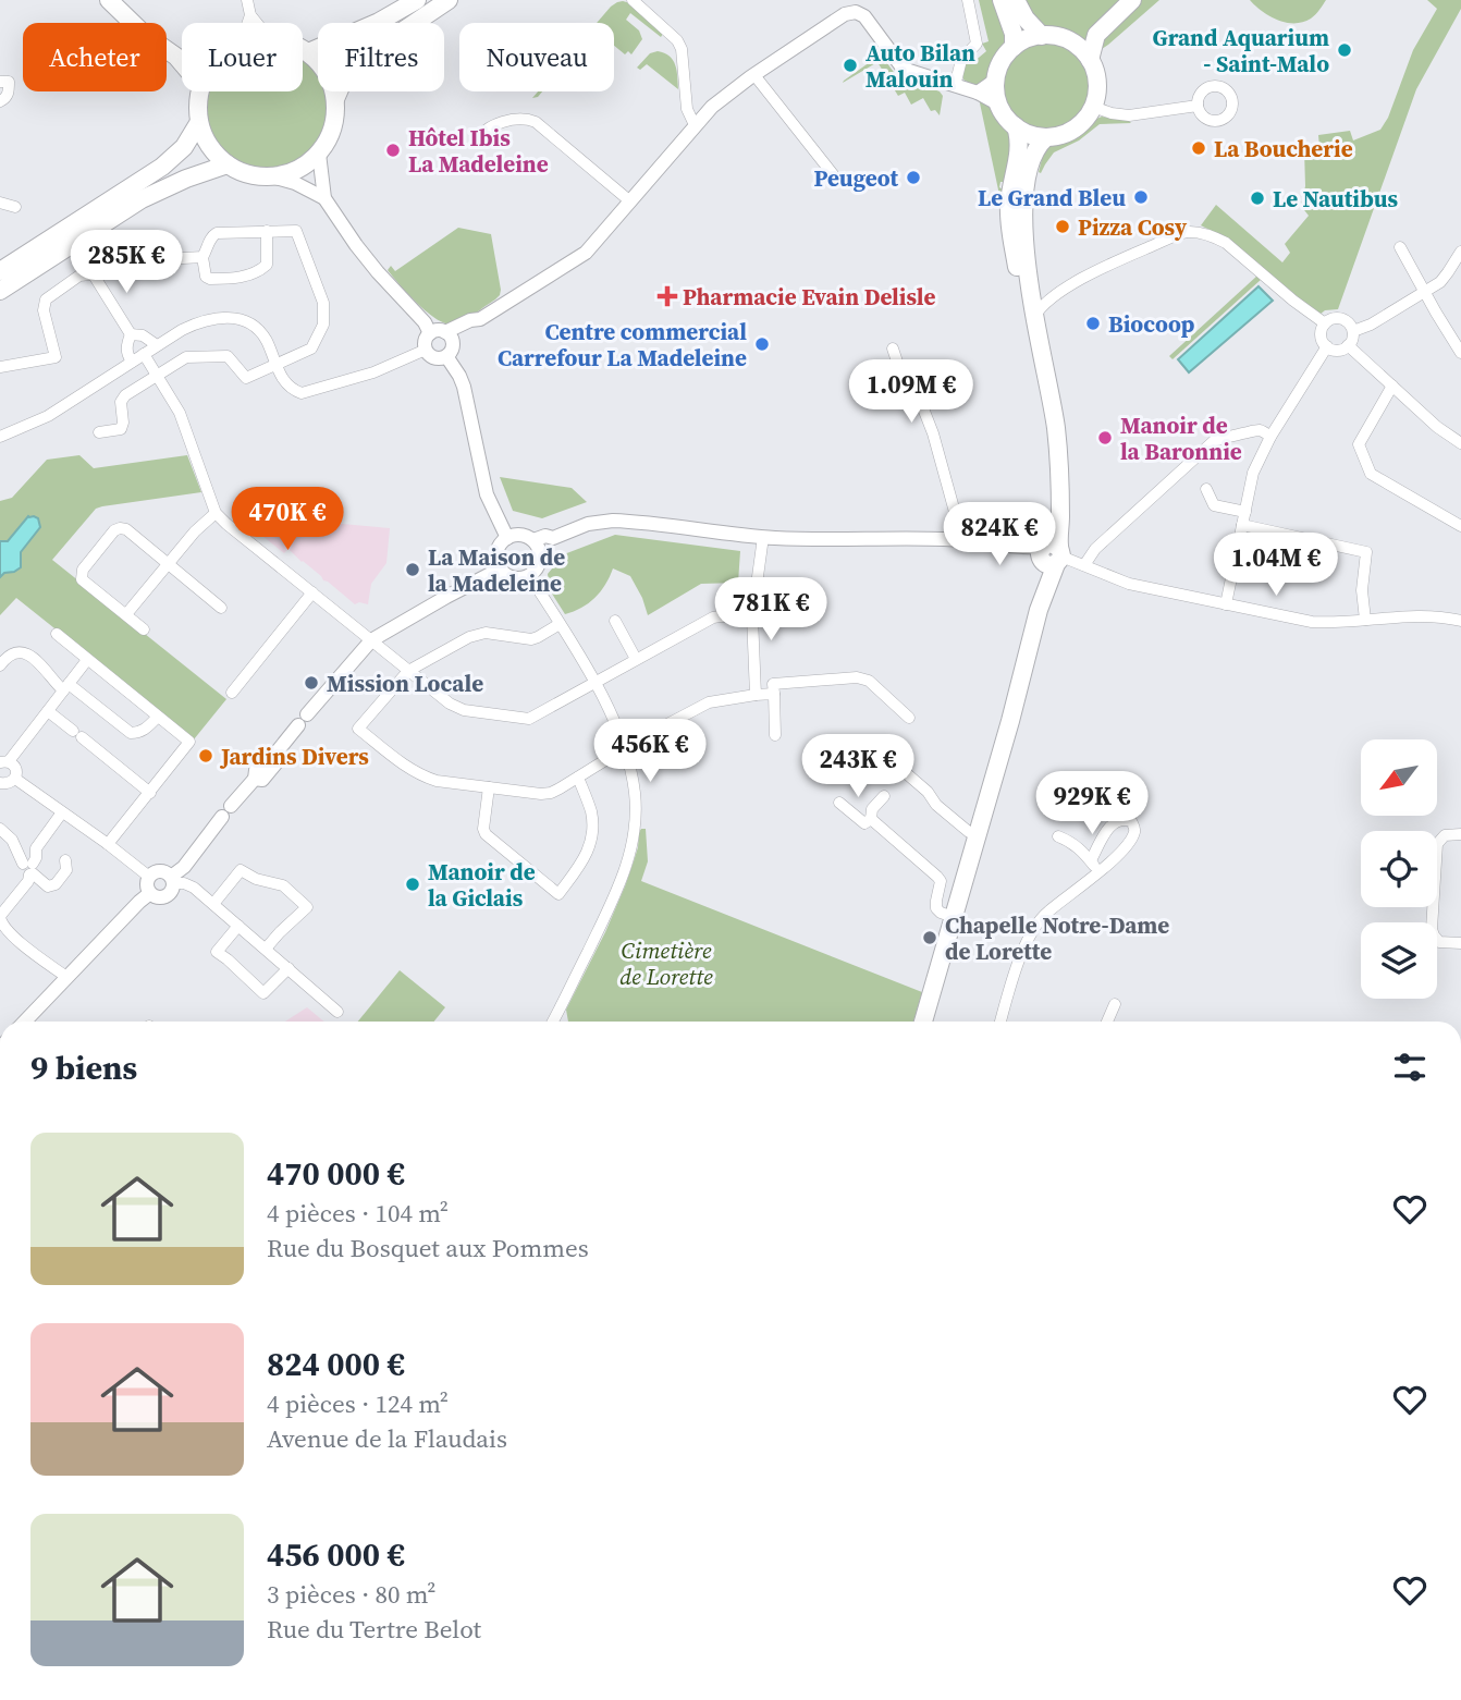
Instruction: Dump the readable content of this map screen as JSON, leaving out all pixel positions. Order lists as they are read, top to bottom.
{
  "parks": ["Cimetière de Lorette"],
  "places": {
    "other": [
      "Grand Aquarium - Saint-Malo",
      "Auto Bilan Malouin",
      "La Boucherie",
      "Hôtel Ibis La Madeleine",
      "Peugeot",
      "Le Grand Bleu",
      "Le Nautibus",
      "Pizza Cosy",
      "Biocoop",
      "Centre commercial Carrefour La Madeleine",
      "Manoir de la Baronnie",
      "La Maison de la Madeleine",
      "Mission Locale",
      "Jardins Divers",
      "Manoir de la Giclais",
      "Chapelle Notre-Dame de Lorette"
    ],
    "health": ["Pharmacie Evain Delisle"]
  },
  "north": "bottom left",
  "page": {
    "chip": [
      "Acheter",
      "Louer",
      "Filtres",
      "Nouveau"
    ],
    "price": [
      "285K €",
      "1.09M €",
      "470K €",
      "824K €",
      "1.04M €",
      "781K €",
      "456K €",
      "243K €",
      "929K €"
    ],
    "heading": "9 biens",
    "list": [
      {
        "name": "470 000 €",
        "note": "4 pièces · 104 m² · Rue du Bosquet aux Pommes"
      },
      {
        "name": "824 000 €",
        "note": "4 pièces · 124 m² · Avenue de la Flaudais"
      },
      {
        "name": "456 000 €",
        "note": "3 pièces · 80 m² · Rue du Tertre Belot"
      }
    ]
  }
}
